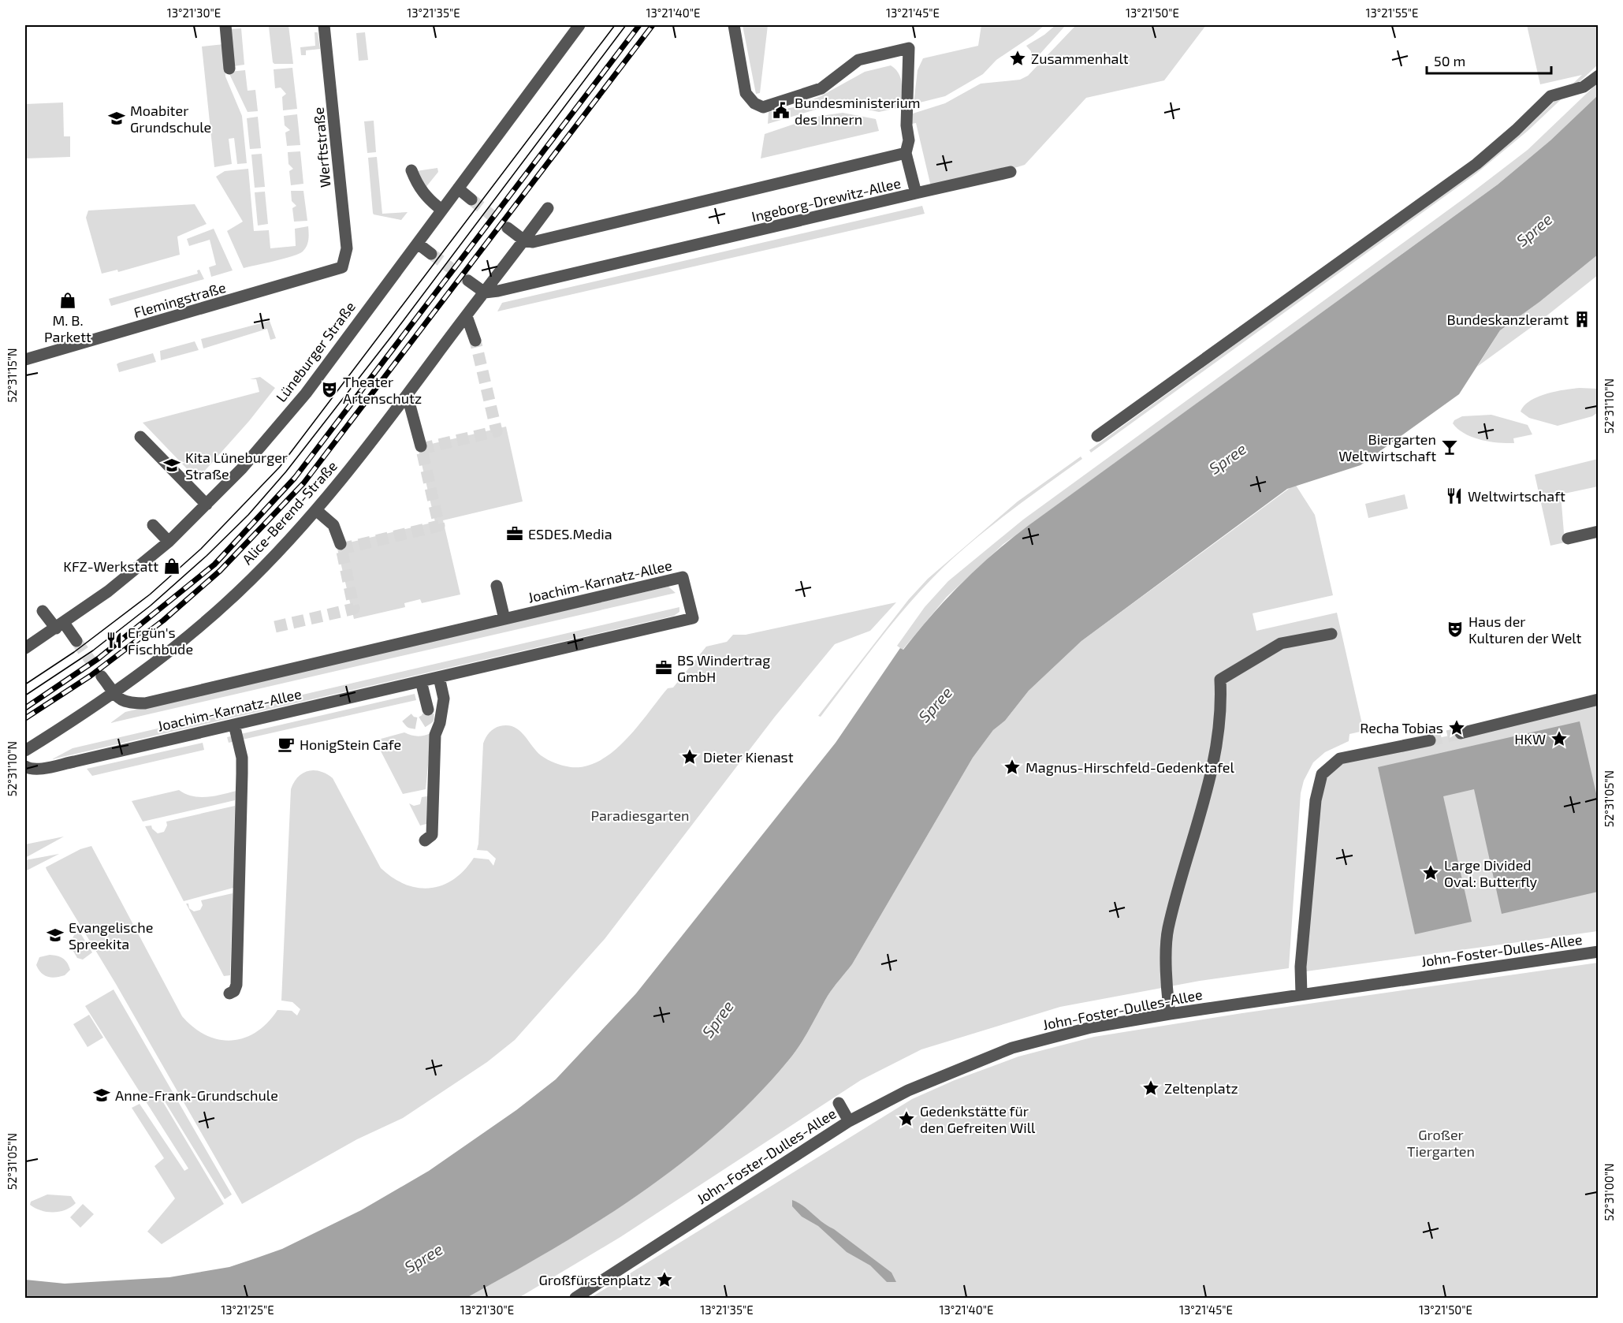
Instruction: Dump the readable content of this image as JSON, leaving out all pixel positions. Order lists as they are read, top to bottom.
{
  "streets": {
    "street": [
      "Werftstraße",
      "Ingeborg-Drewitz-Allee",
      "Flemingstraße",
      "Lüneburger Straße",
      "Alice-Berend-Straße",
      "Joachim-Karnatz-Allee",
      "John-Foster-Dulles-Allee"
    ]
  },
  "crossings": [
    ["Werftstraße", "Flemingstraße"],
    ["Ingeborg-Drewitz-Allee", "Alice-Berend-Straße"],
    ["Alice-Berend-Straße", "Joachim-Karnatz-Allee"]
  ],
  "water": ["Spree"],
  "parks": ["Paradiesgarten", "Großer Tiergarten"],
  "places": {
    "place": [
      "Zusammenhalt",
      "Recha Tobias",
      "HKW",
      "Dieter Kienast",
      "Magnus-Hirschfeld-Gedenktafel",
      "Large Divided Oval: Butterfly",
      "Zeltenplatz",
      "Gedenkstätte für den Gefreiten Will",
      "Großfürstenplatz"
    ],
    "public building": ["Bundesministerium des Innern"],
    "school or university": [
      "Moabiter Grundschule",
      "Kita Lüneburger Straße",
      "Evangelische Spreekita",
      "Anne-Frank-Grundschule"
    ],
    "shop": ["M. B. Parkett", "KFZ-Werkstatt"],
    "building": ["Bundeskanzleramt"],
    "theatre": ["Theater Artenschutz", "Haus der Kulturen der Welt"],
    "bar": ["Biergarten Weltwirtschaft"],
    "restaurant": ["Weltwirtschaft", "Ergün's Fischbude"],
    "office": ["ESDES.Media", "BS Windertrag GmbH"],
    "cafe": ["HonigStein Cafe"]
  },
  "scale_bar": "50 m",
  "coordinates": [
    "13°21'30\"E",
    "13°21'35\"E",
    "13°21'40\"E",
    "13°21'45\"E",
    "13°21'50\"E",
    "13°21'55\"E",
    "52°31'15\"N",
    "52°31'10\"N",
    "52°31'05\"N",
    "52°31'00\"N",
    "13°21'25\"E"
  ]
}
